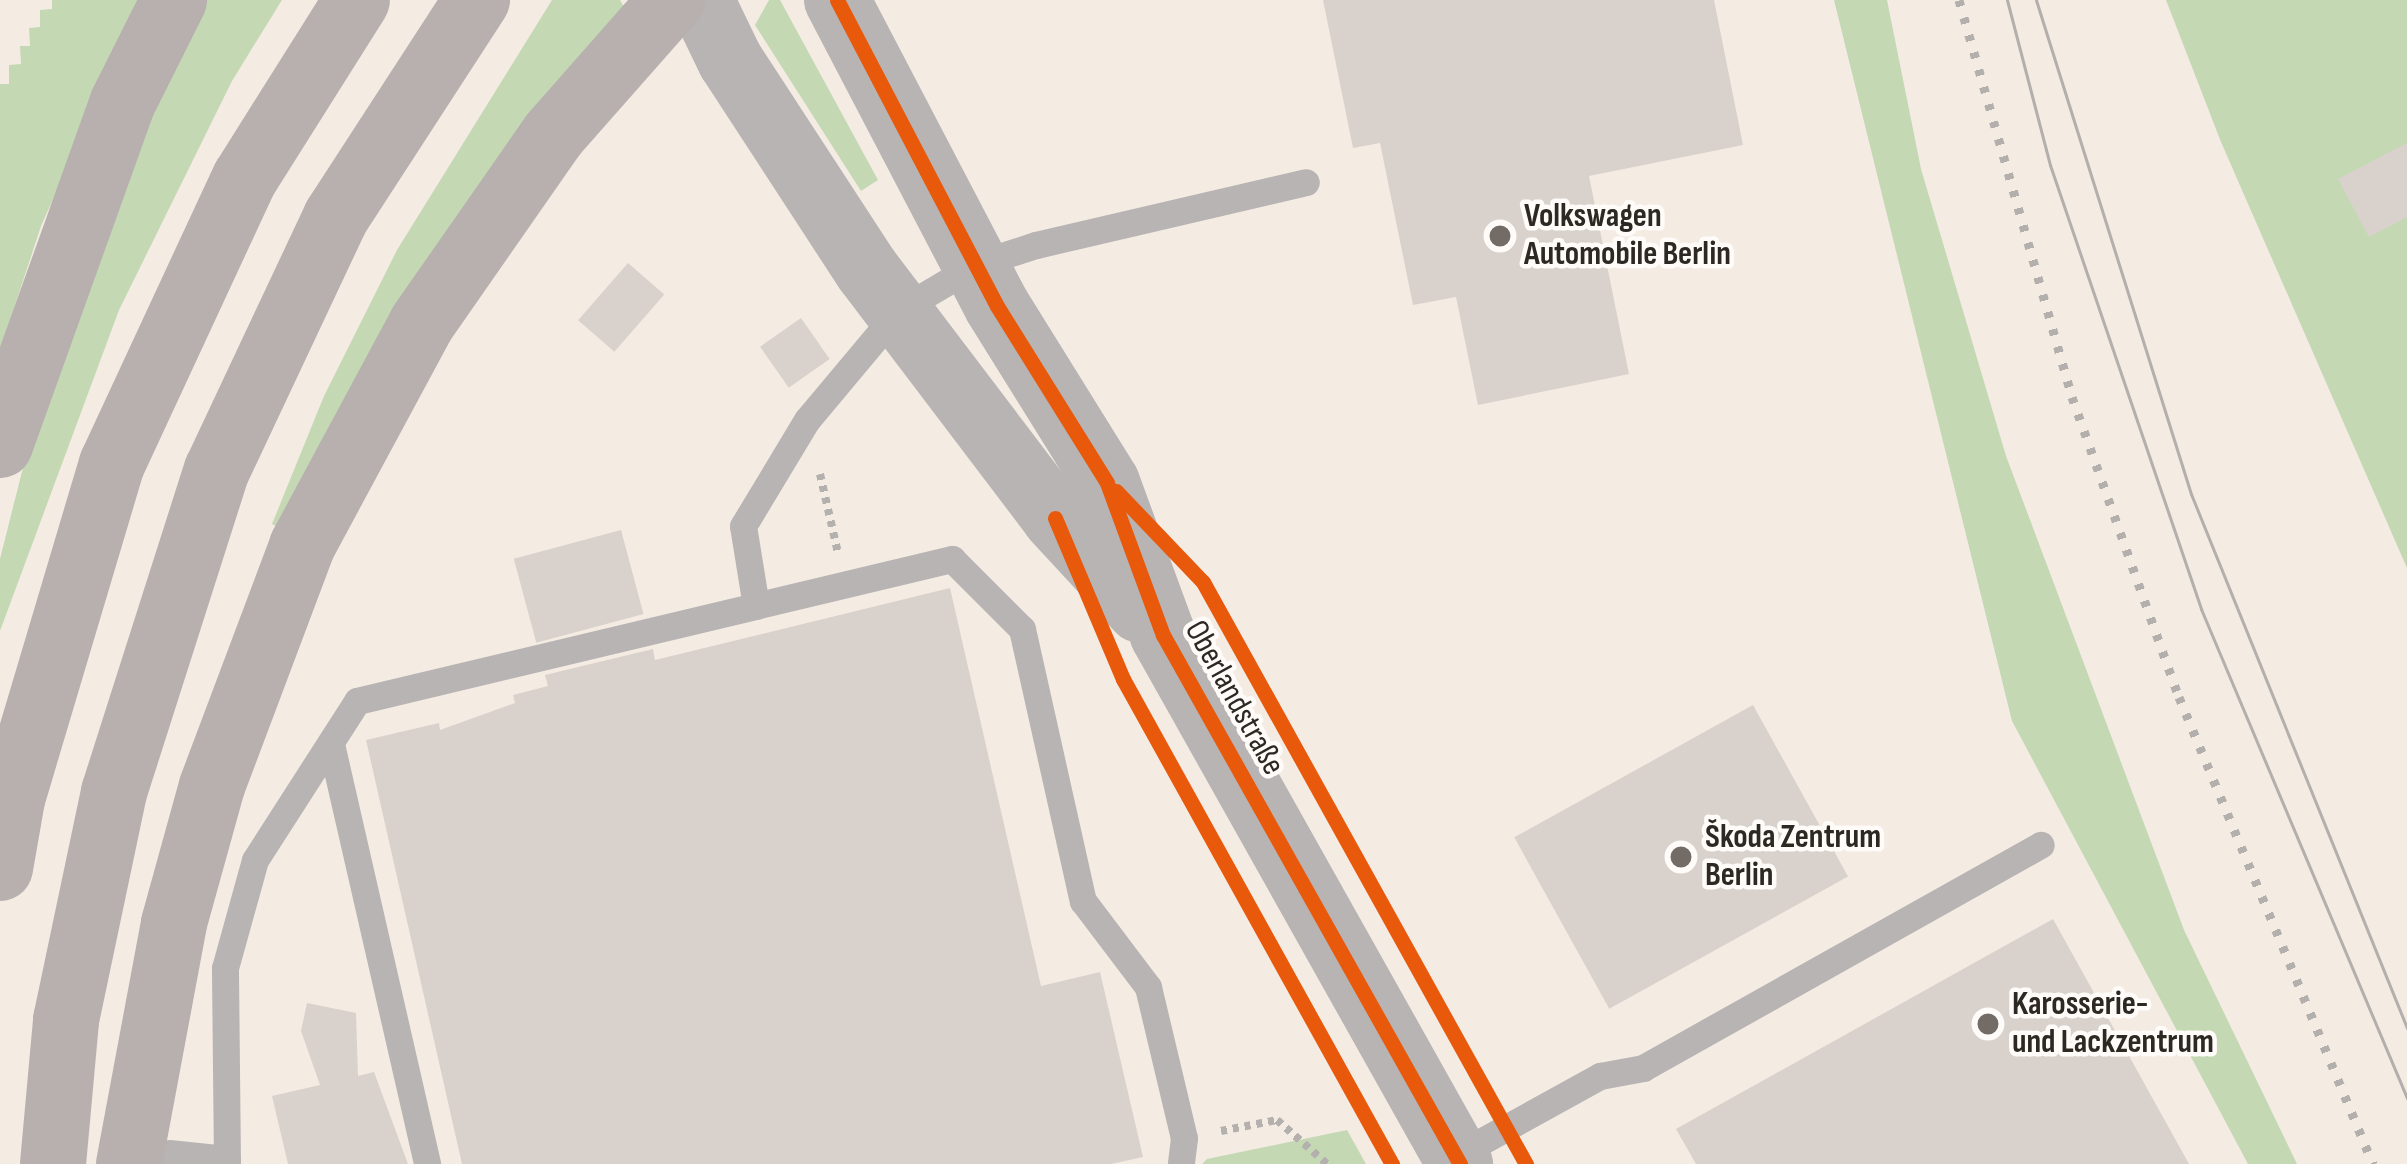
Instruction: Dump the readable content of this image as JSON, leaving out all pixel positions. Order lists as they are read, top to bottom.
{
  "streets": {
    "street": ["Oberlandstraße"]
  },
  "places": ["Volkswagen Automobile Berlin", "Škoda Zentrum Berlin", "Karosserie- und Lackzentrum"]
}
